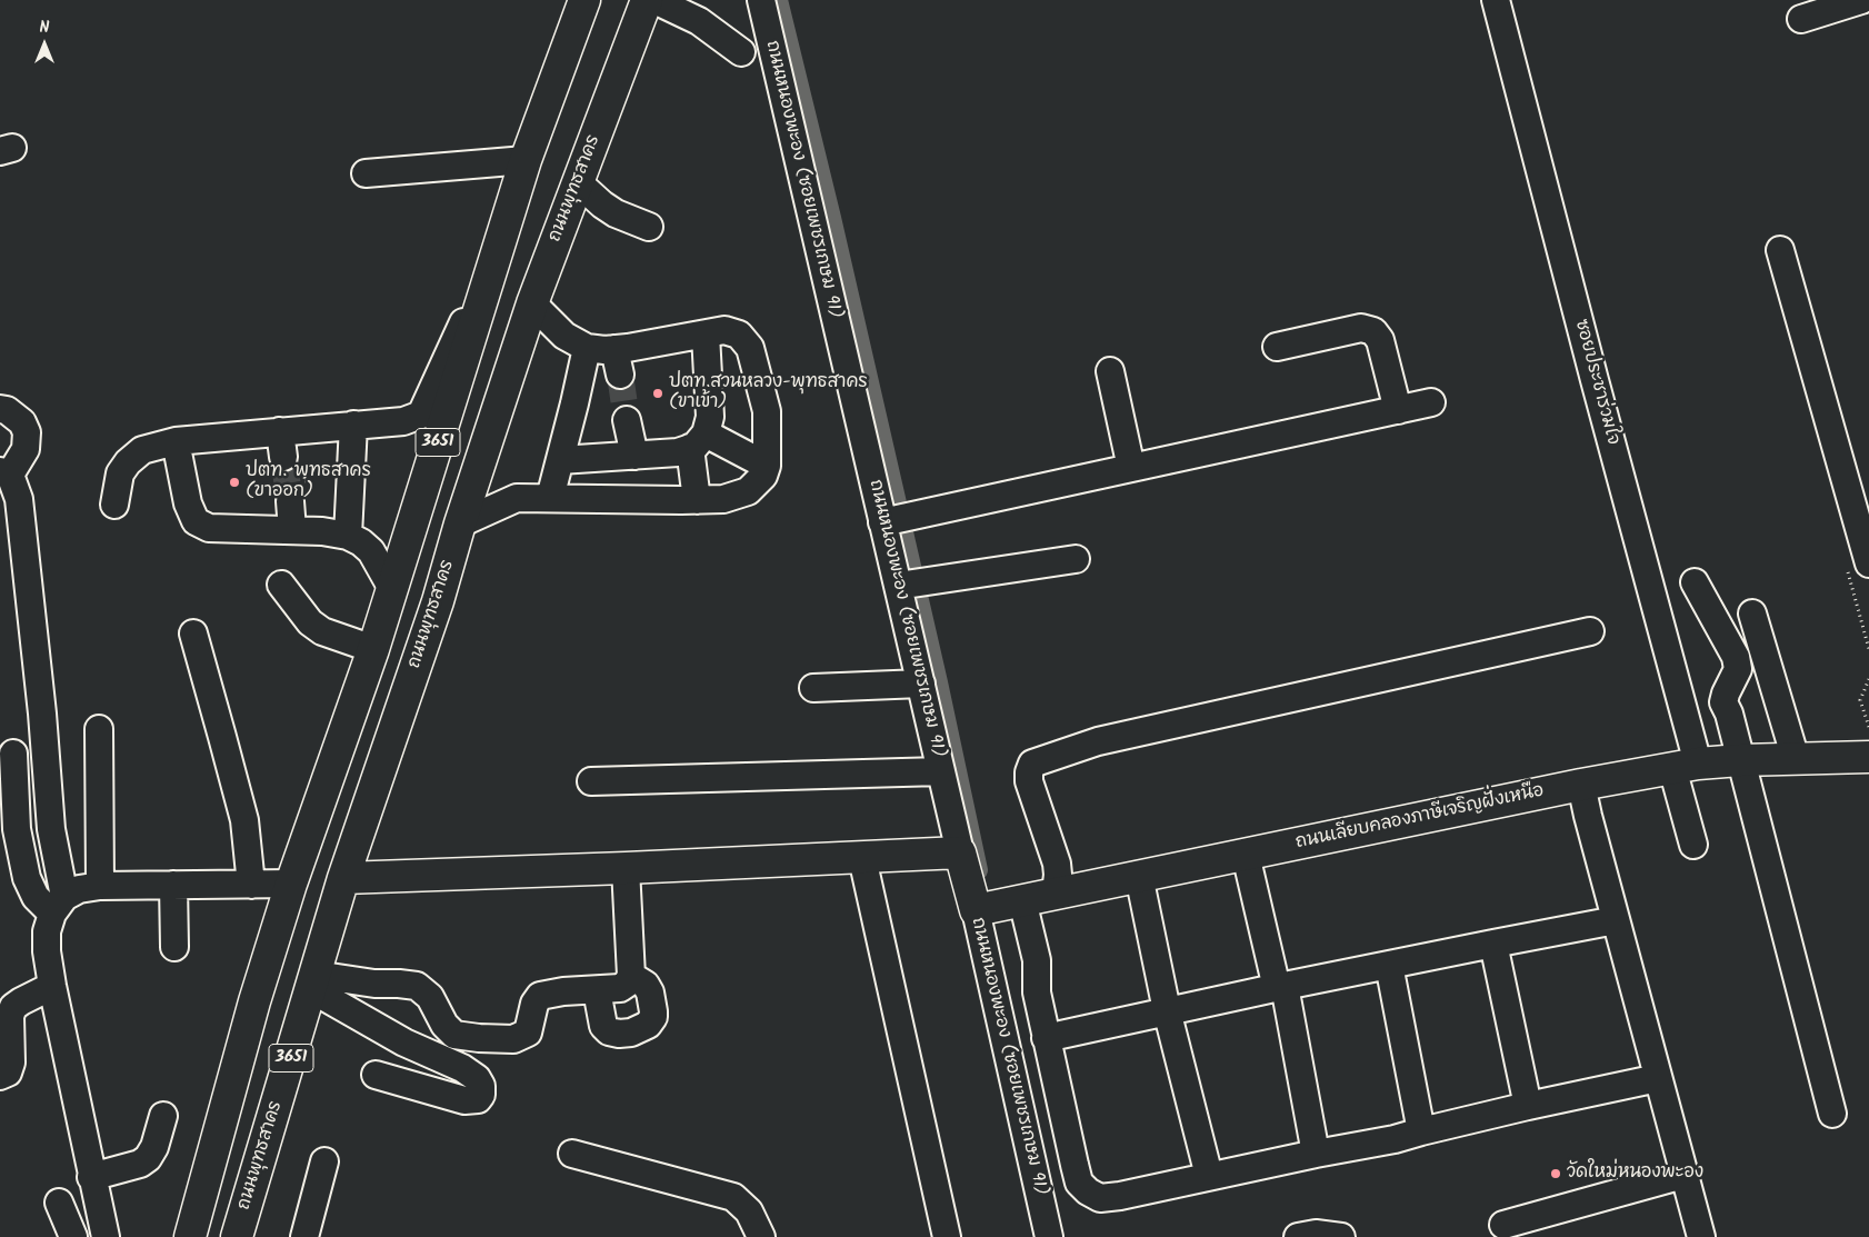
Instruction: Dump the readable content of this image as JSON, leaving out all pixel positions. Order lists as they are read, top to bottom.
{
  "streets": {
    "main road": [
      "ถนนหนองพะอง (ซอยเพชรเกษม 91)",
      "ถนนพุทธสาคร",
      "3651",
      "ถนนเลียบคลองภาษีเจริญฝั่งเหนือ"
    ],
    "street": ["ซอยประชาร่วมใจ"]
  },
  "crossings": [
    ["ถนนหนองพะอง (ซอยเพชรเกษม 91)", "ถนนเลียบคลองภาษีเจริญฝั่งเหนือ"],
    ["ซอยประชาร่วมใจ", "ถนนเลียบคลองภาษีเจริญฝั่งเหนือ"]
  ],
  "places": ["ปตท.สวนหลวง-พุทธสาคร (ขาเข้า)", "ปตท. พุทธสาคร (ขาออก)", "วัดใหม่หนองพะอง"],
  "north": "top"
}
